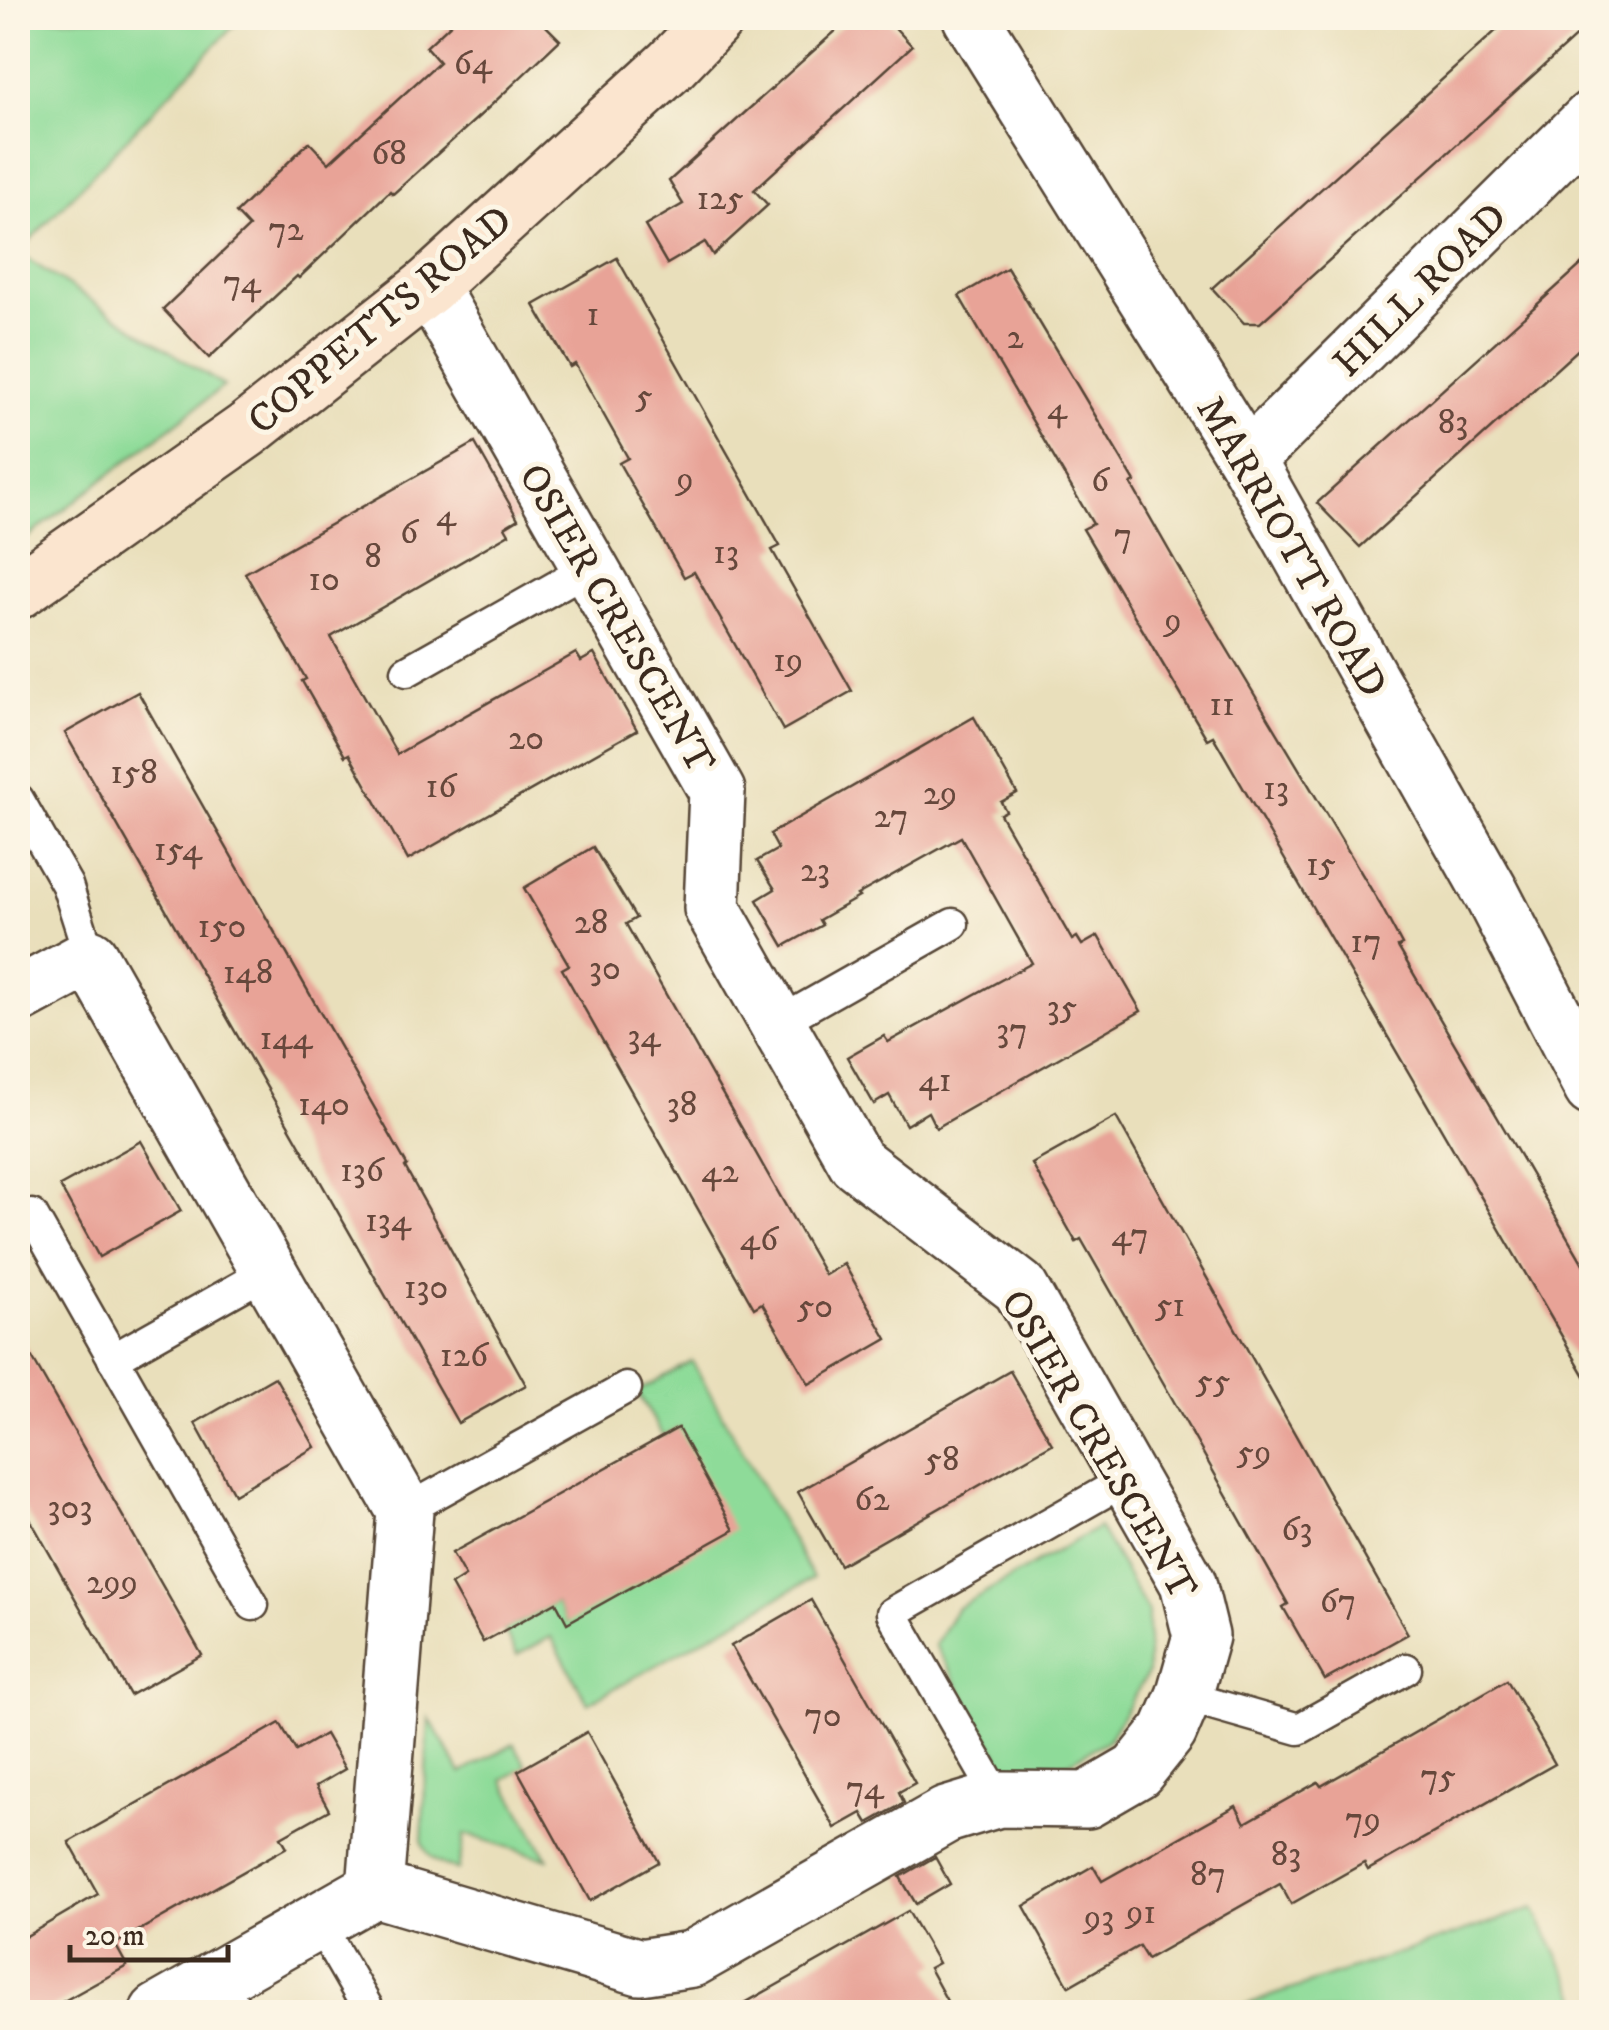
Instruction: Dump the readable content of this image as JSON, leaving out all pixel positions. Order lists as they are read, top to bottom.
{
  "streets": {
    "street": [
      "HILL ROAD",
      "COPPETTS ROAD",
      "MARRIOTT ROAD",
      "OSIER CRESCENT"
    ]
  },
  "crossings": [
    ["HILL ROAD", "MARRIOTT ROAD"],
    ["COPPETTS ROAD", "OSIER CRESCENT"]
  ],
  "house_numbers": [
    "64",
    "68",
    "125",
    "72",
    "74",
    "1",
    "2",
    "5",
    "4",
    "83",
    "9",
    "6",
    "4",
    "6",
    "7",
    "13",
    "8",
    "10",
    "9",
    "19",
    "11",
    "20",
    "158",
    "16",
    "13",
    "29",
    "27",
    "154",
    "15",
    "23",
    "28",
    "150",
    "17",
    "30",
    "148",
    "35",
    "37",
    "34",
    "144",
    "41",
    "140",
    "38",
    "136",
    "42",
    "134",
    "47",
    "46",
    "130",
    "51",
    "50",
    "126",
    "55",
    "59",
    "58",
    "62",
    "303",
    "63",
    "299",
    "67",
    "70",
    "75",
    "74",
    "79",
    "83",
    "87",
    "91",
    "93"
  ],
  "scale_bar": "20 m"
}
